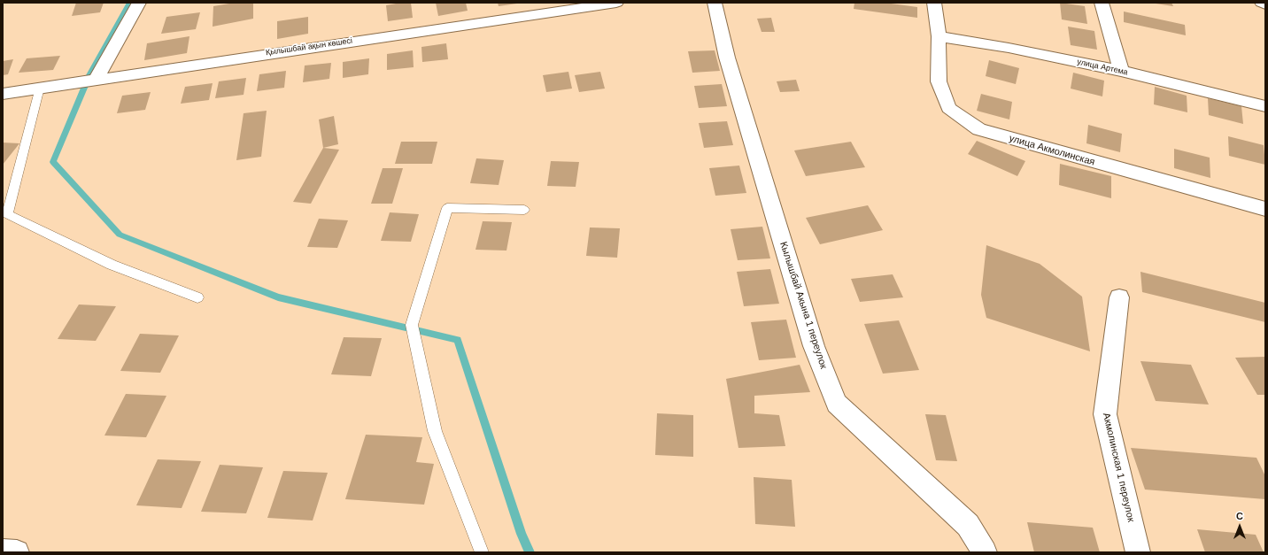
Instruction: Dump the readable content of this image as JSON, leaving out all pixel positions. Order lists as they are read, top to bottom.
{
  "streets": {
    "street": [
      "Қылышбай ақын көшесі",
      "улица Артема",
      "улица Акмолинская",
      "Кылышбай Акына 1 переулок",
      "Акмолинская 1 переулок"
    ]
  },
  "crossings": [
    ["улица Артема", "улица Акмолинская"]
  ],
  "north": "top"
}
